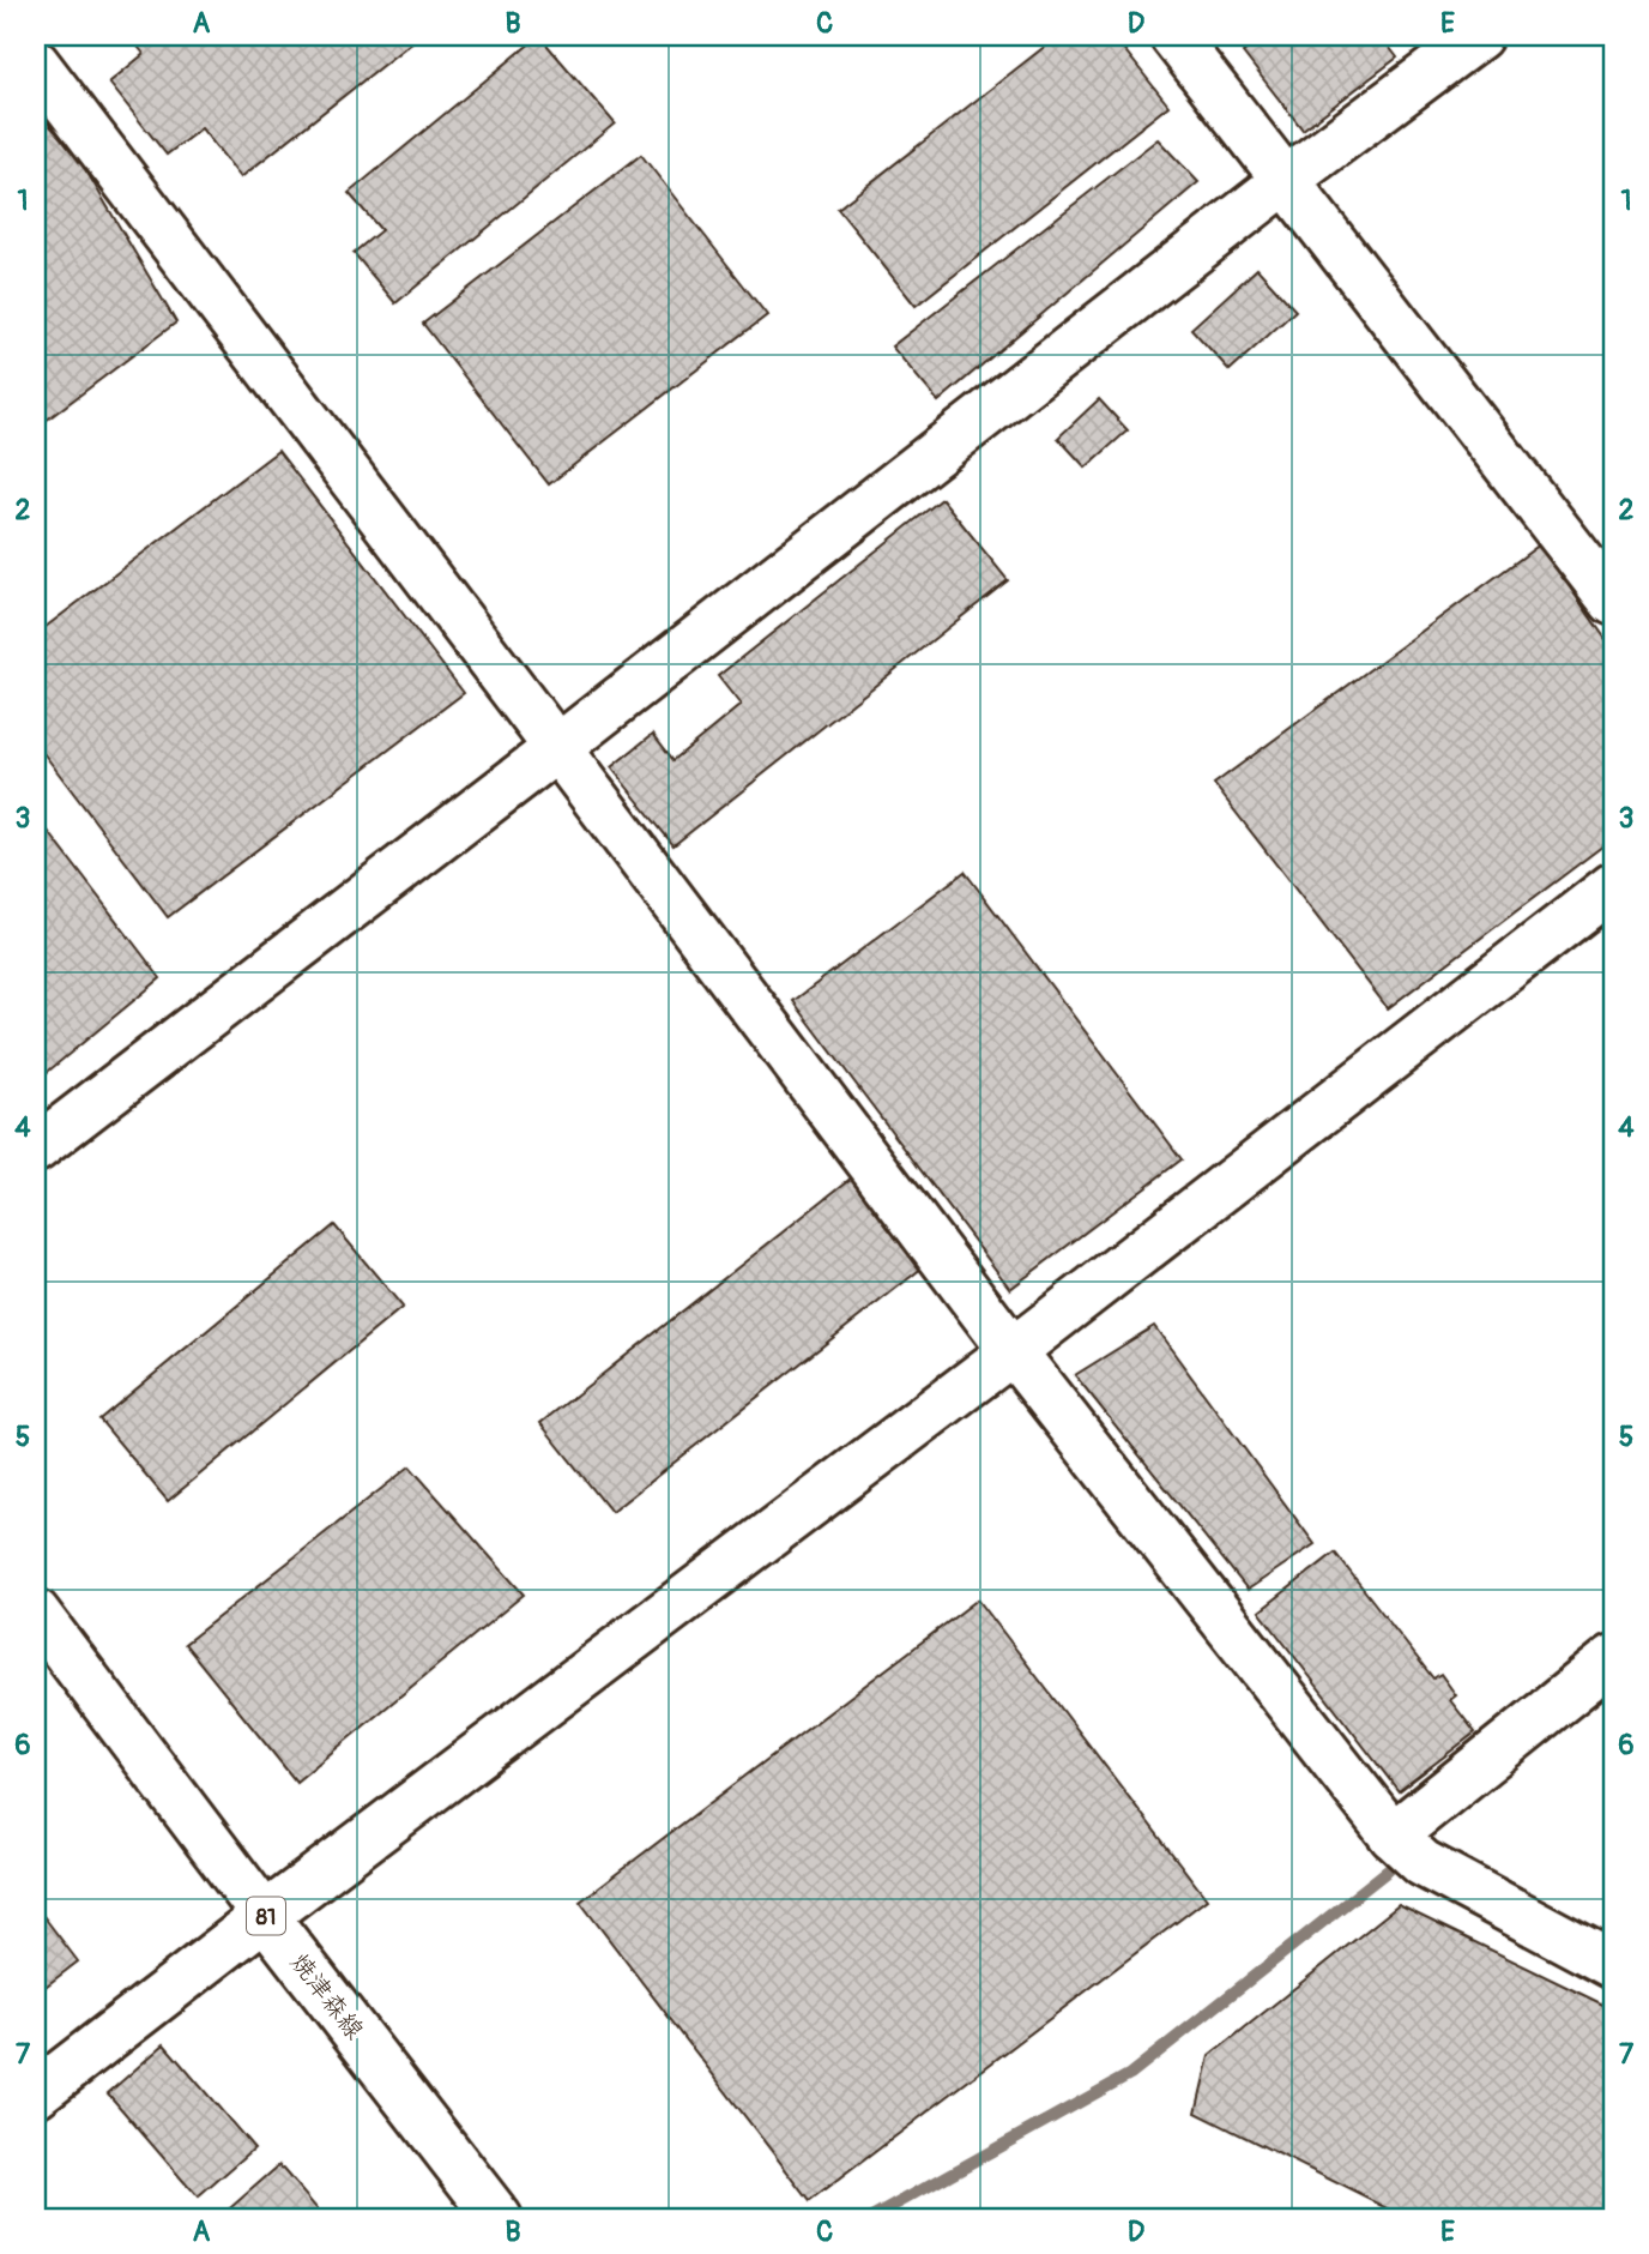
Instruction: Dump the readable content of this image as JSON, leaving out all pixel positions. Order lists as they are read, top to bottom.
{
  "streets": {
    "street": ["81", "焼津森線"]
  },
  "grid": {
    "columns": [
      "A",
      "B",
      "C",
      "D",
      "E"
    ],
    "rows": [
      "1",
      "2",
      "3",
      "4",
      "5",
      "6",
      "7"
    ]
  }
}
